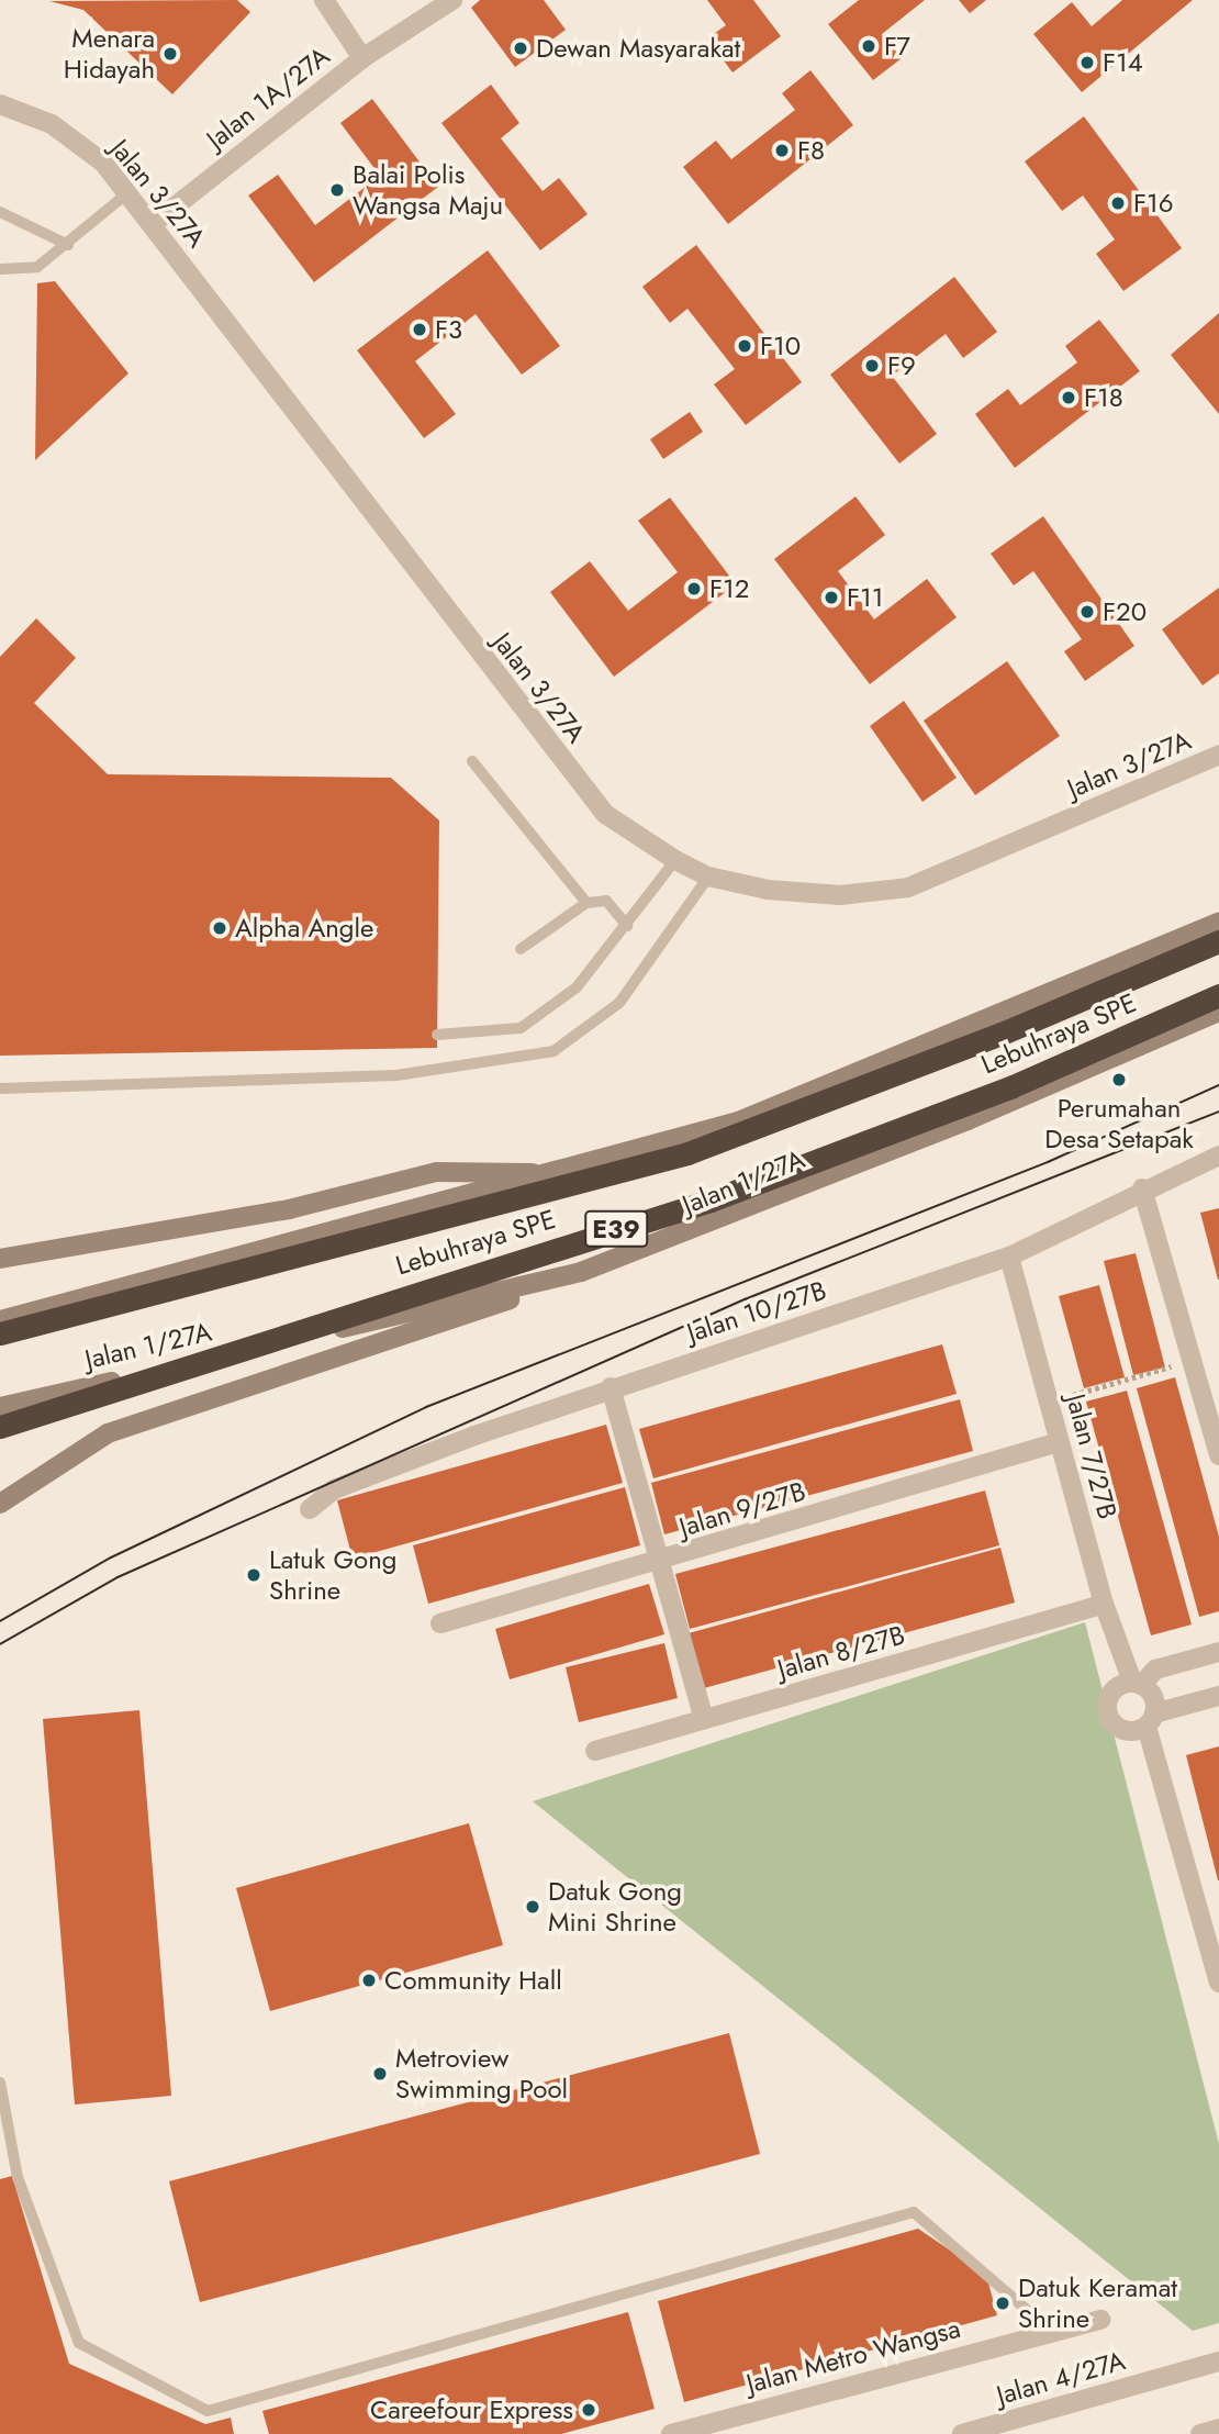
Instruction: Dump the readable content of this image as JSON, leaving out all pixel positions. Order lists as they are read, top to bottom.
{
  "streets": {
    "highway": ["Lebuhraya SPE", "E39"],
    "main road": ["Jalan 1/27A"],
    "street": [
      "Jalan 1A/27A",
      "Jalan 3/27A",
      "Jalan 10/27B",
      "Jalan 7/27B",
      "Jalan 9/27B",
      "Jalan 8/27B",
      "Jalan Metro Wangsa",
      "Jalan 4/27A"
    ]
  },
  "crossings": [
    ["Jalan 1A/27A", "Jalan 3/27A"],
    ["Jalan 10/27B", "Jalan 7/27B"],
    ["Jalan 7/27B", "Jalan 9/27B"],
    ["Jalan 7/27B", "Jalan 8/27B"]
  ],
  "places": [
    "F7",
    "Dewan Masyarakat",
    "Menara Hidayah",
    "F14",
    "F8",
    "Balai Polis Wangsa Maju",
    "F16",
    "F3",
    "F10",
    "F9",
    "F18",
    "F12",
    "F11",
    "F20",
    "Alpha Angle",
    "Perumahan Desa Setapak",
    "Latuk Gong Shrine",
    "Datuk Gong Mini Shrine",
    "Community Hall",
    "Metroview Swimming Pool",
    "Datuk Keramat Shrine",
    "Careefour Express"
  ]
}
